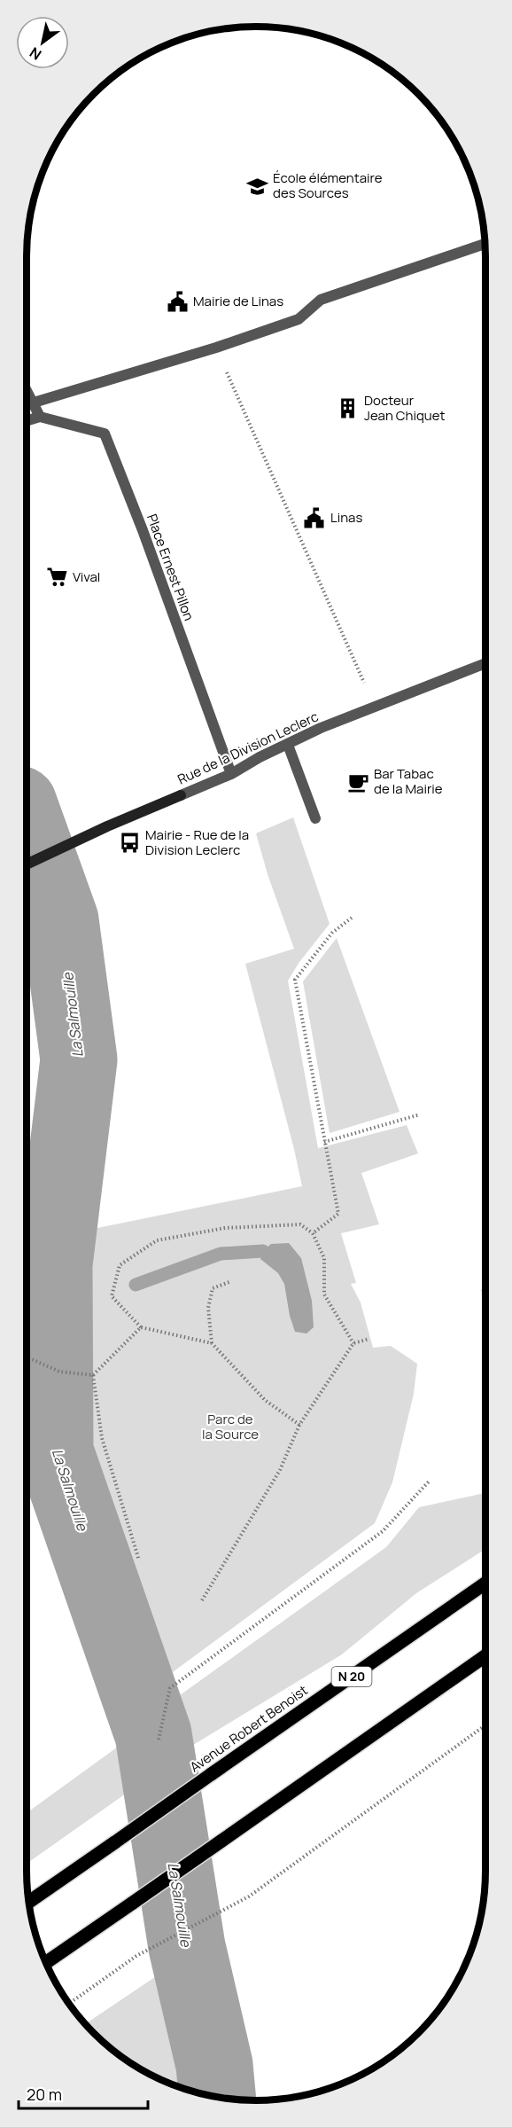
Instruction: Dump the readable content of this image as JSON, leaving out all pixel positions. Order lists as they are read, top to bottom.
{
  "streets": {
    "main road": ["N 20", "Avenue Robert Benoist"],
    "street": ["Place Ernest Pillon", "Rue de la Division Leclerc"]
  },
  "crossings": [
    ["Place Ernest Pillon", "Rue de la Division Leclerc"]
  ],
  "water": ["La Salmouille"],
  "parks": ["Parc de la Source"],
  "places": {
    "school or university": ["École élémentaire des Sources"],
    "public building": ["Mairie de Linas", "Linas"],
    "building": ["Docteur Jean Chiquet"],
    "supermarket": ["Vival"],
    "cafe": ["Bar Tabac de la Mairie"],
    "bus stop": ["Mairie - Rue de la Division Leclerc"]
  },
  "scale_bar": "20 m",
  "north": "bottom left"
}
